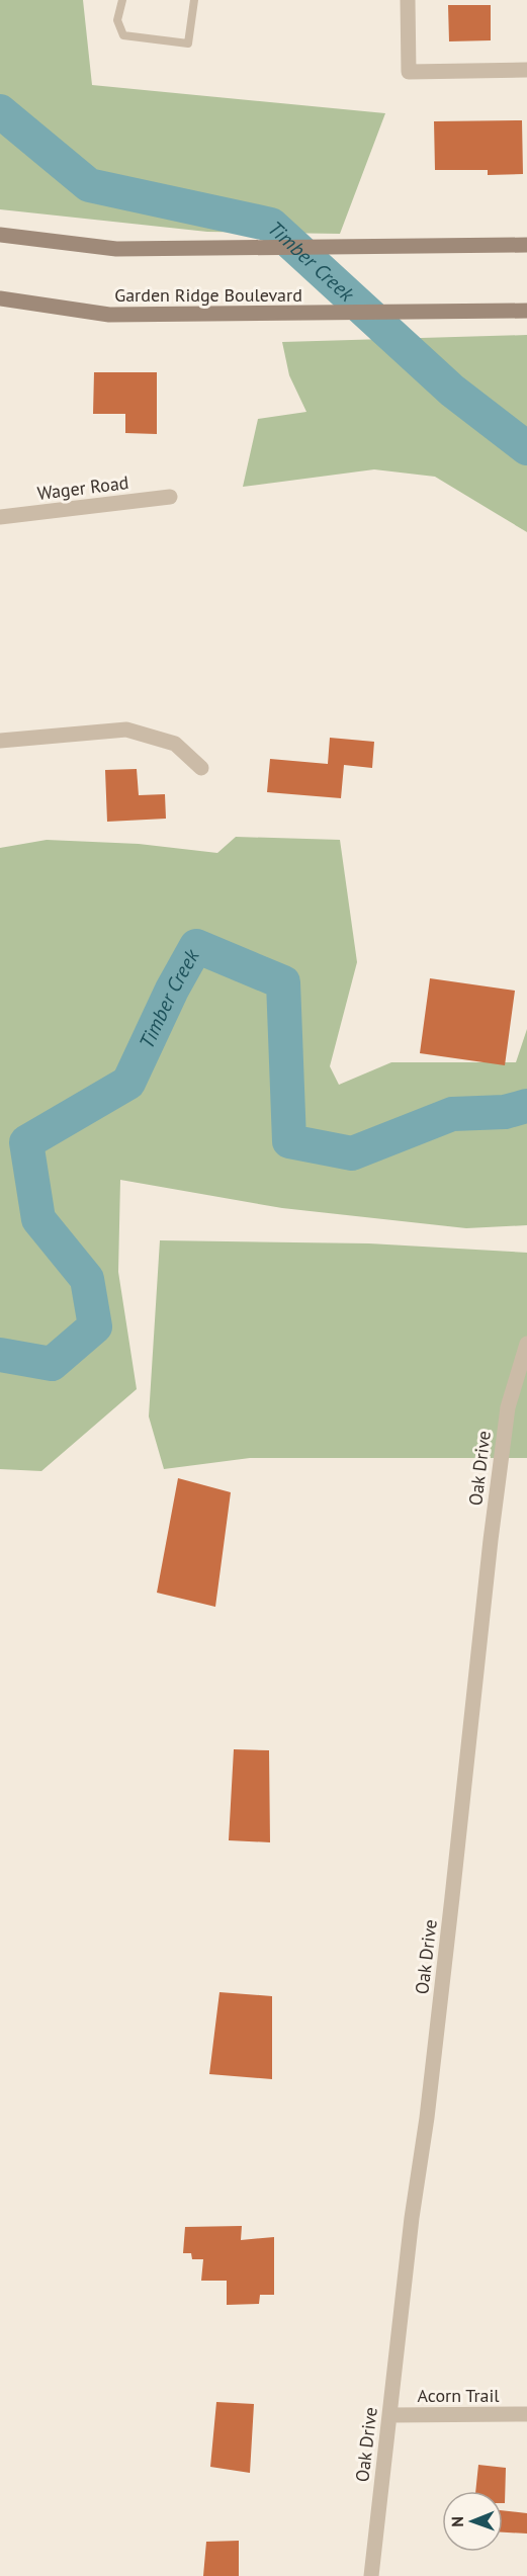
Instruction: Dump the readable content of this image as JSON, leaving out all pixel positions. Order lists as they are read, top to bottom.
{
  "streets": {
    "main road": ["Garden Ridge Boulevard"],
    "street": ["Wager Road", "Oak Drive", "Acorn Trail"]
  },
  "crossings": [
    ["Oak Drive", "Acorn Trail"]
  ],
  "water": ["Timber Creek"],
  "north": "left"
}
